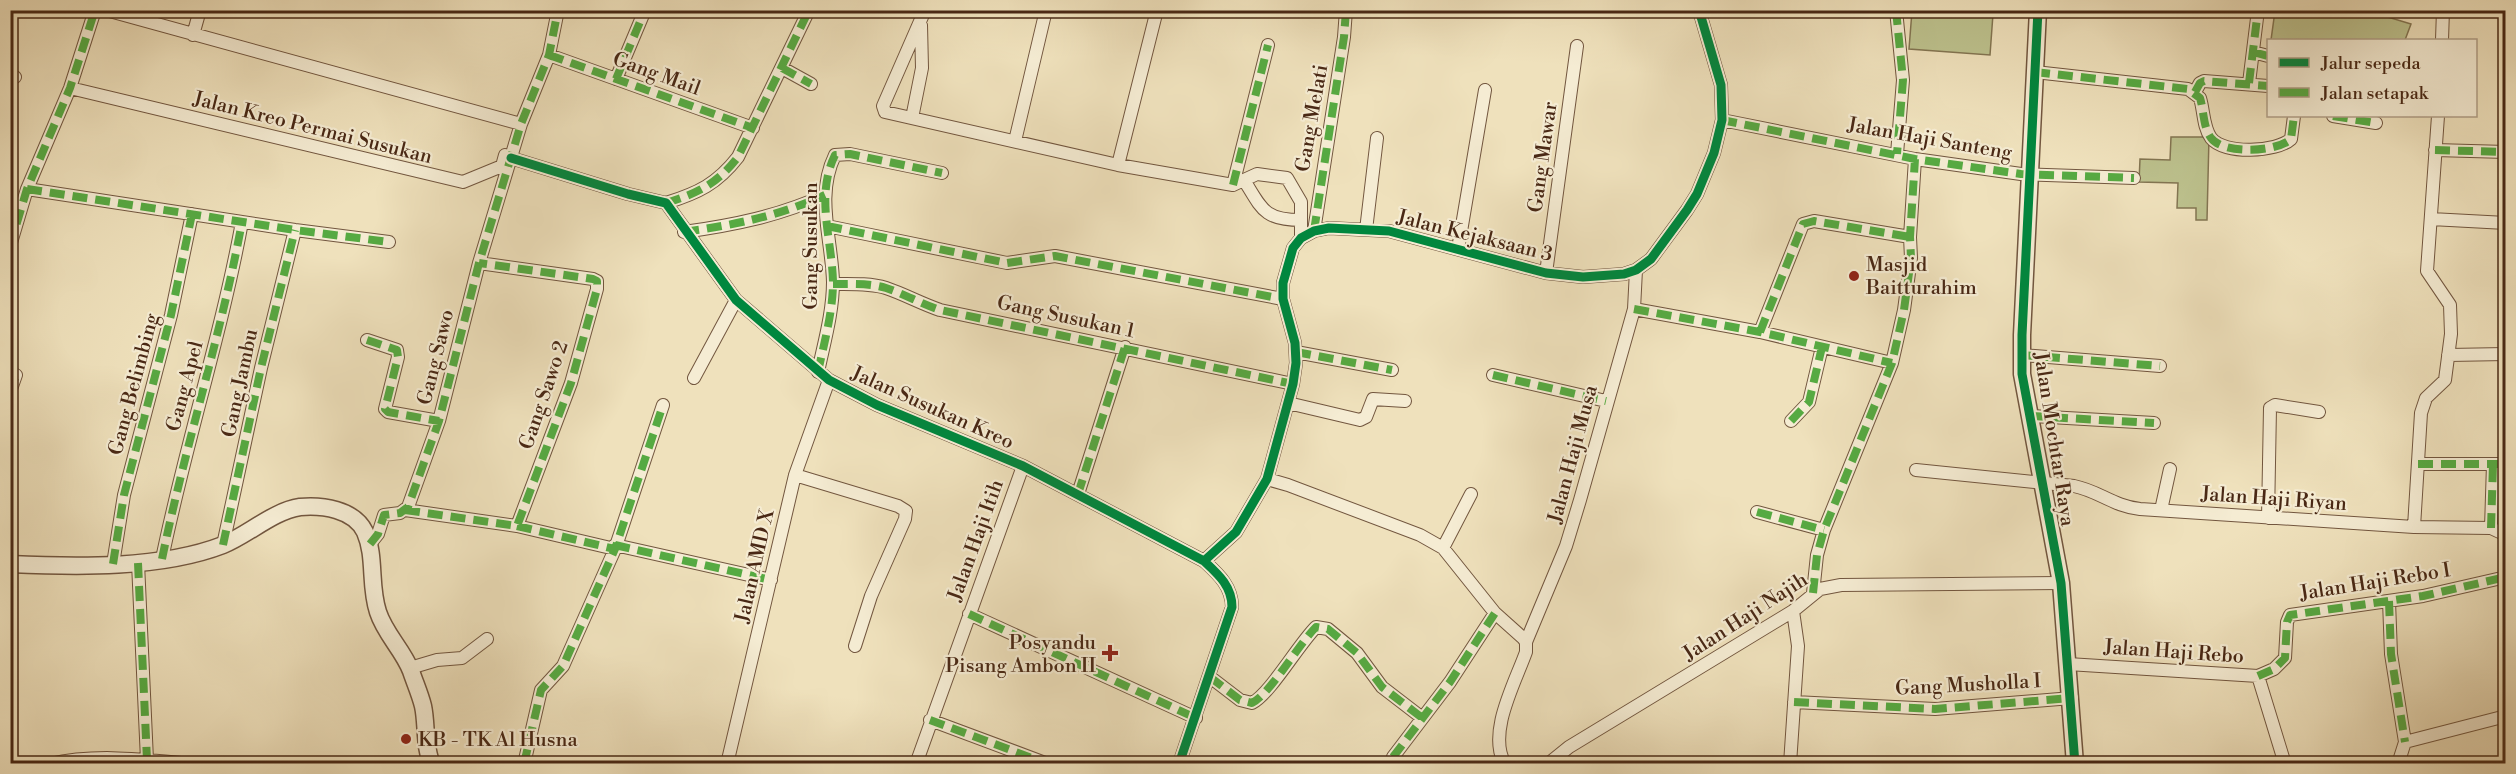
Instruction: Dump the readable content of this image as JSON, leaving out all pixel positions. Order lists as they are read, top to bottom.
{
  "streets": {
    "street": [
      "Gang Mail",
      "Gang Melati",
      "Jalan Kreo Permai Susukan",
      "Jalan Haji Santeng",
      "Gang Mawar",
      "Jalan Kejaksaan 3",
      "Gang Susukan",
      "Gang Susukan 1",
      "Gang Sawo",
      "Gang Jambu",
      "Gang Belimbing",
      "Gang Apel",
      "Gang Sawo 2",
      "Jalan Susukan Kreo",
      "Jalan Mochtar Raya",
      "Jalan Haji Musa",
      "Jalan Haji Riyan",
      "Jalan Haji Itih",
      "Jalan AMD X",
      "Jalan Haji Rebo I",
      "Jalan Haji Najih",
      "Jalan Haji Rebo",
      "Gang Musholla I"
    ]
  },
  "crossings": [
    ["Gang Melati", "Jalan Kejaksaan 3"],
    ["Jalan Kreo Permai Susukan", "Gang Sawo"],
    ["Jalan Haji Santeng", "Jalan Mochtar Raya"],
    ["Gang Mawar", "Jalan Kejaksaan 3"],
    ["Jalan Kejaksaan 3", "Jalan Haji Musa"],
    ["Gang Susukan", "Gang Susukan 1"],
    ["Gang Susukan", "Jalan Susukan Kreo"],
    ["Gang Sawo", "Gang Sawo 2"],
    ["Jalan Susukan Kreo", "Jalan Haji Itih"],
    ["Jalan Susukan Kreo", "Jalan AMD X"],
    ["Jalan Mochtar Raya", "Jalan Haji Riyan"],
    ["Jalan Mochtar Raya", "Jalan Haji Najih"],
    ["Jalan Mochtar Raya", "Jalan Haji Rebo"],
    ["Jalan Mochtar Raya", "Gang Musholla I"],
    ["Jalan Haji Rebo I", "Jalan Haji Rebo"]
  ],
  "places": {
    "other": ["Masjid Baitturahim", "KB - TK Al Husna"],
    "health": ["Posyandu Pisang Ambon II"]
  },
  "legend": ["Jalur sepeda", "Jalan setapak"]
}
